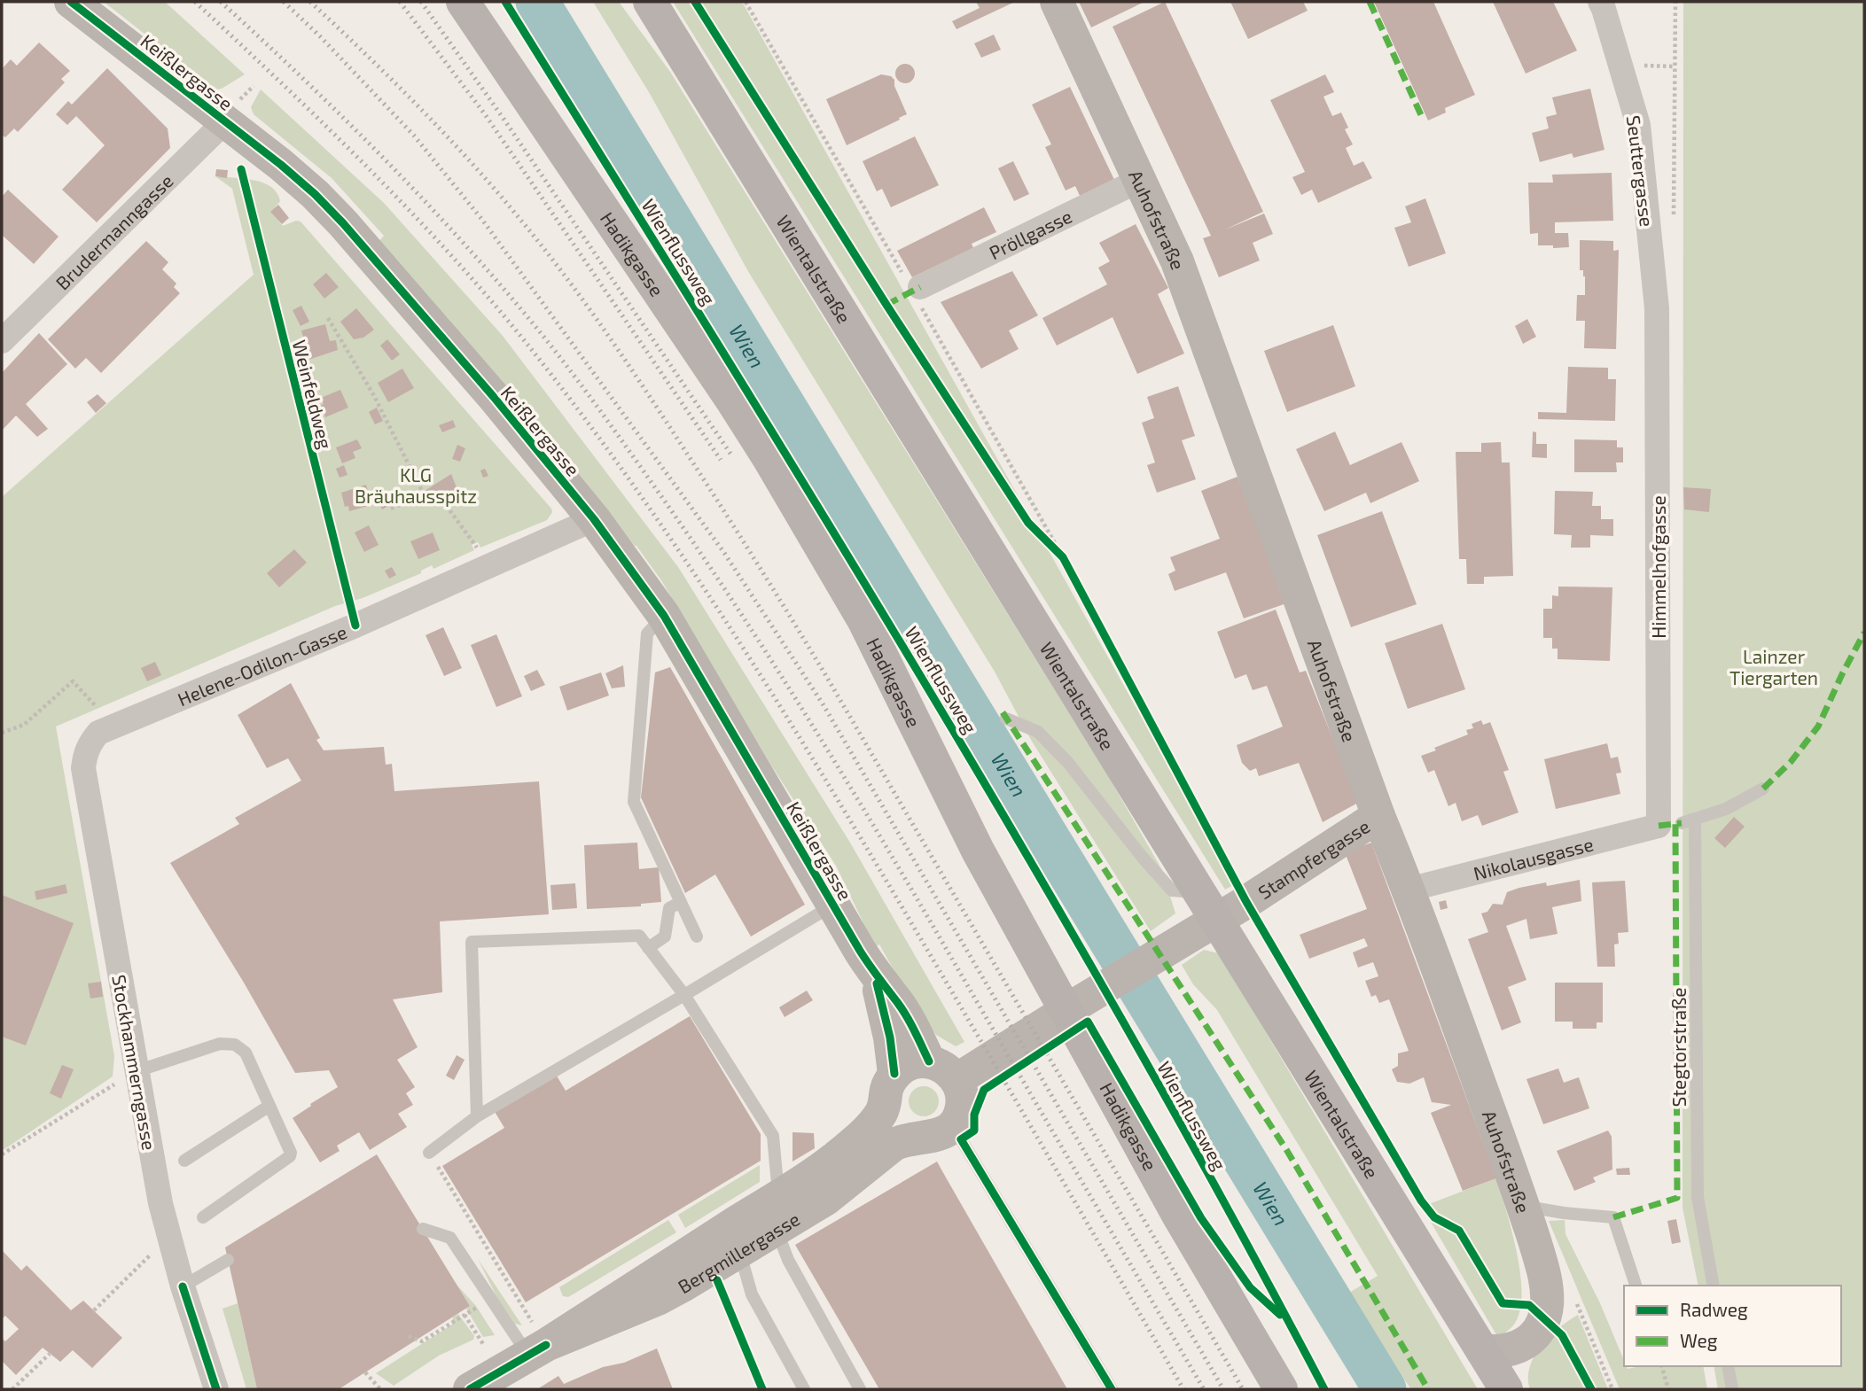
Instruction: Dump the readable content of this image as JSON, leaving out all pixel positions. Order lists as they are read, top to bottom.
{
  "streets": {
    "main road": ["Hadikgasse", "Wientalstraße"],
    "street": [
      "Keißlergasse",
      "Seuttergasse",
      "Auhofstraße",
      "Brudermanngasse",
      "Pröllgasse",
      "Himmelhofgasse",
      "Helene-Odilon-Gasse",
      "Nikolausgasse",
      "Stampfergasse",
      "Stockhammerngasse",
      "Bergmillergasse"
    ],
    "lane": ["Stegtorstraße"],
    "cycle path": ["Wienflussweg", "Weinfeldweg"]
  },
  "crossings": [
    ["Keißlergasse", "Brudermanngasse"],
    ["Keißlergasse", "Helene-Odilon-Gasse"],
    ["Keißlergasse", "Stampfergasse"],
    ["Keißlergasse", "Bergmillergasse"],
    ["Seuttergasse", "Himmelhofgasse"],
    ["Auhofstraße", "Pröllgasse"],
    ["Auhofstraße", "Wientalstraße"],
    ["Auhofstraße", "Nikolausgasse"],
    ["Auhofstraße", "Stampfergasse"],
    ["Wientalstraße", "Stampfergasse"],
    ["Himmelhofgasse", "Nikolausgasse"],
    ["Helene-Odilon-Gasse", "Stockhammerngasse"],
    ["Stampfergasse", "Bergmillergasse"]
  ],
  "water": ["Wien"],
  "parks": ["KLG Bräuhausspitz", "Lainzer Tiergarten"],
  "legend": ["Radweg", "Weg"]
}
